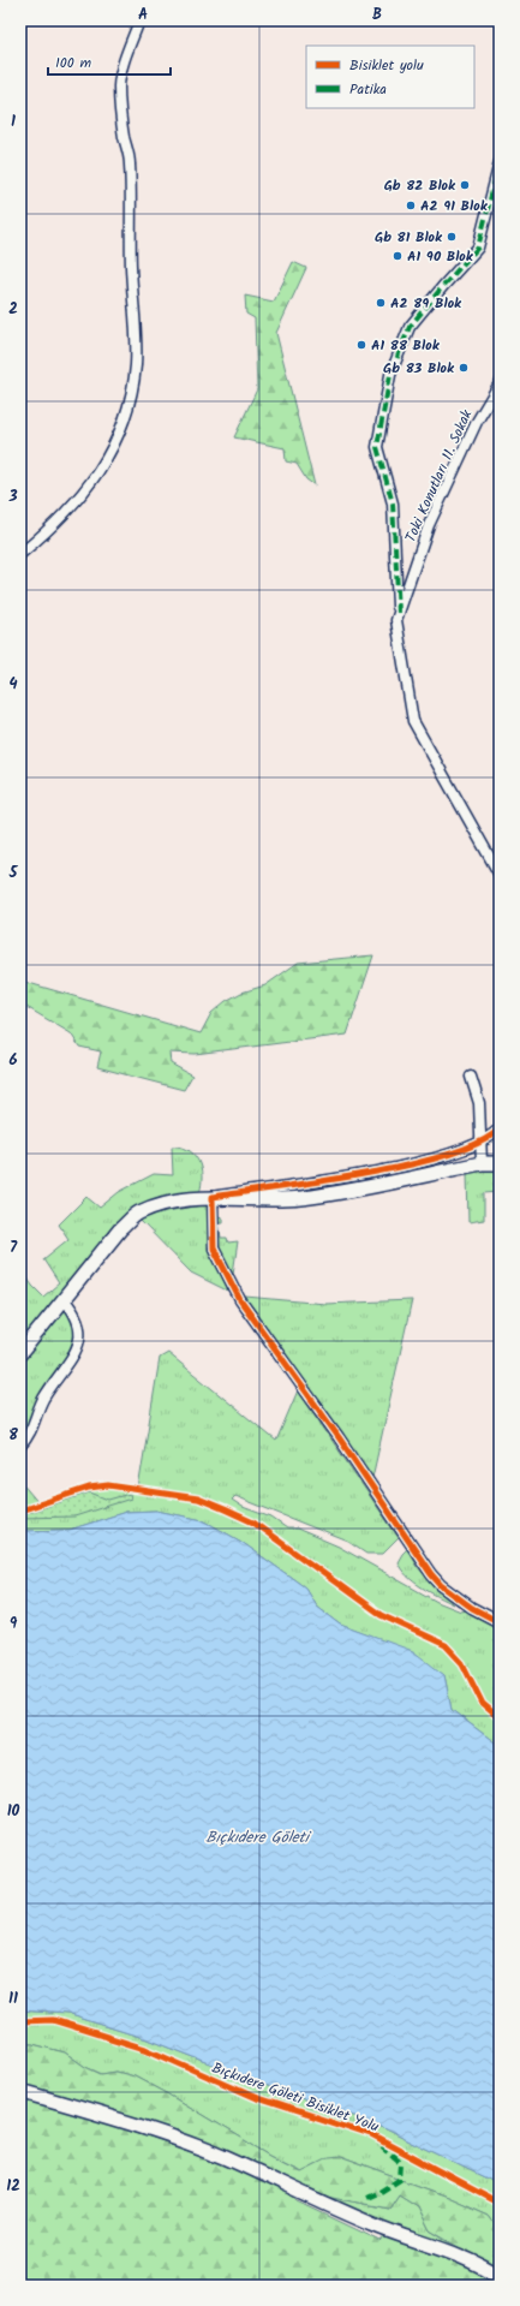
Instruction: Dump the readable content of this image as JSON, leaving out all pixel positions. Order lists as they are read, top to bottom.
{
  "streets": {
    "street": ["Toki Konutları 11. Sokak"],
    "cycle path": ["Bıçkıdere Göleti Bisiklet Yolu"]
  },
  "water": ["Bıçkıdere Göleti"],
  "places": [
    "Gb 82 Blok",
    "A2 91 Blok",
    "Gb 81 Blok",
    "A1 90 Blok",
    "A2 89 Blok",
    "A1 88 Blok",
    "Gb 83 Blok"
  ],
  "legend": ["Bisiklet yolu", "Patika"],
  "scale_bar": "100 m",
  "grid": {
    "columns": ["A", "B"],
    "rows": [
      "1",
      "2",
      "3",
      "4",
      "5",
      "6",
      "7",
      "8",
      "9",
      "10",
      "11",
      "12"
    ]
  }
}
